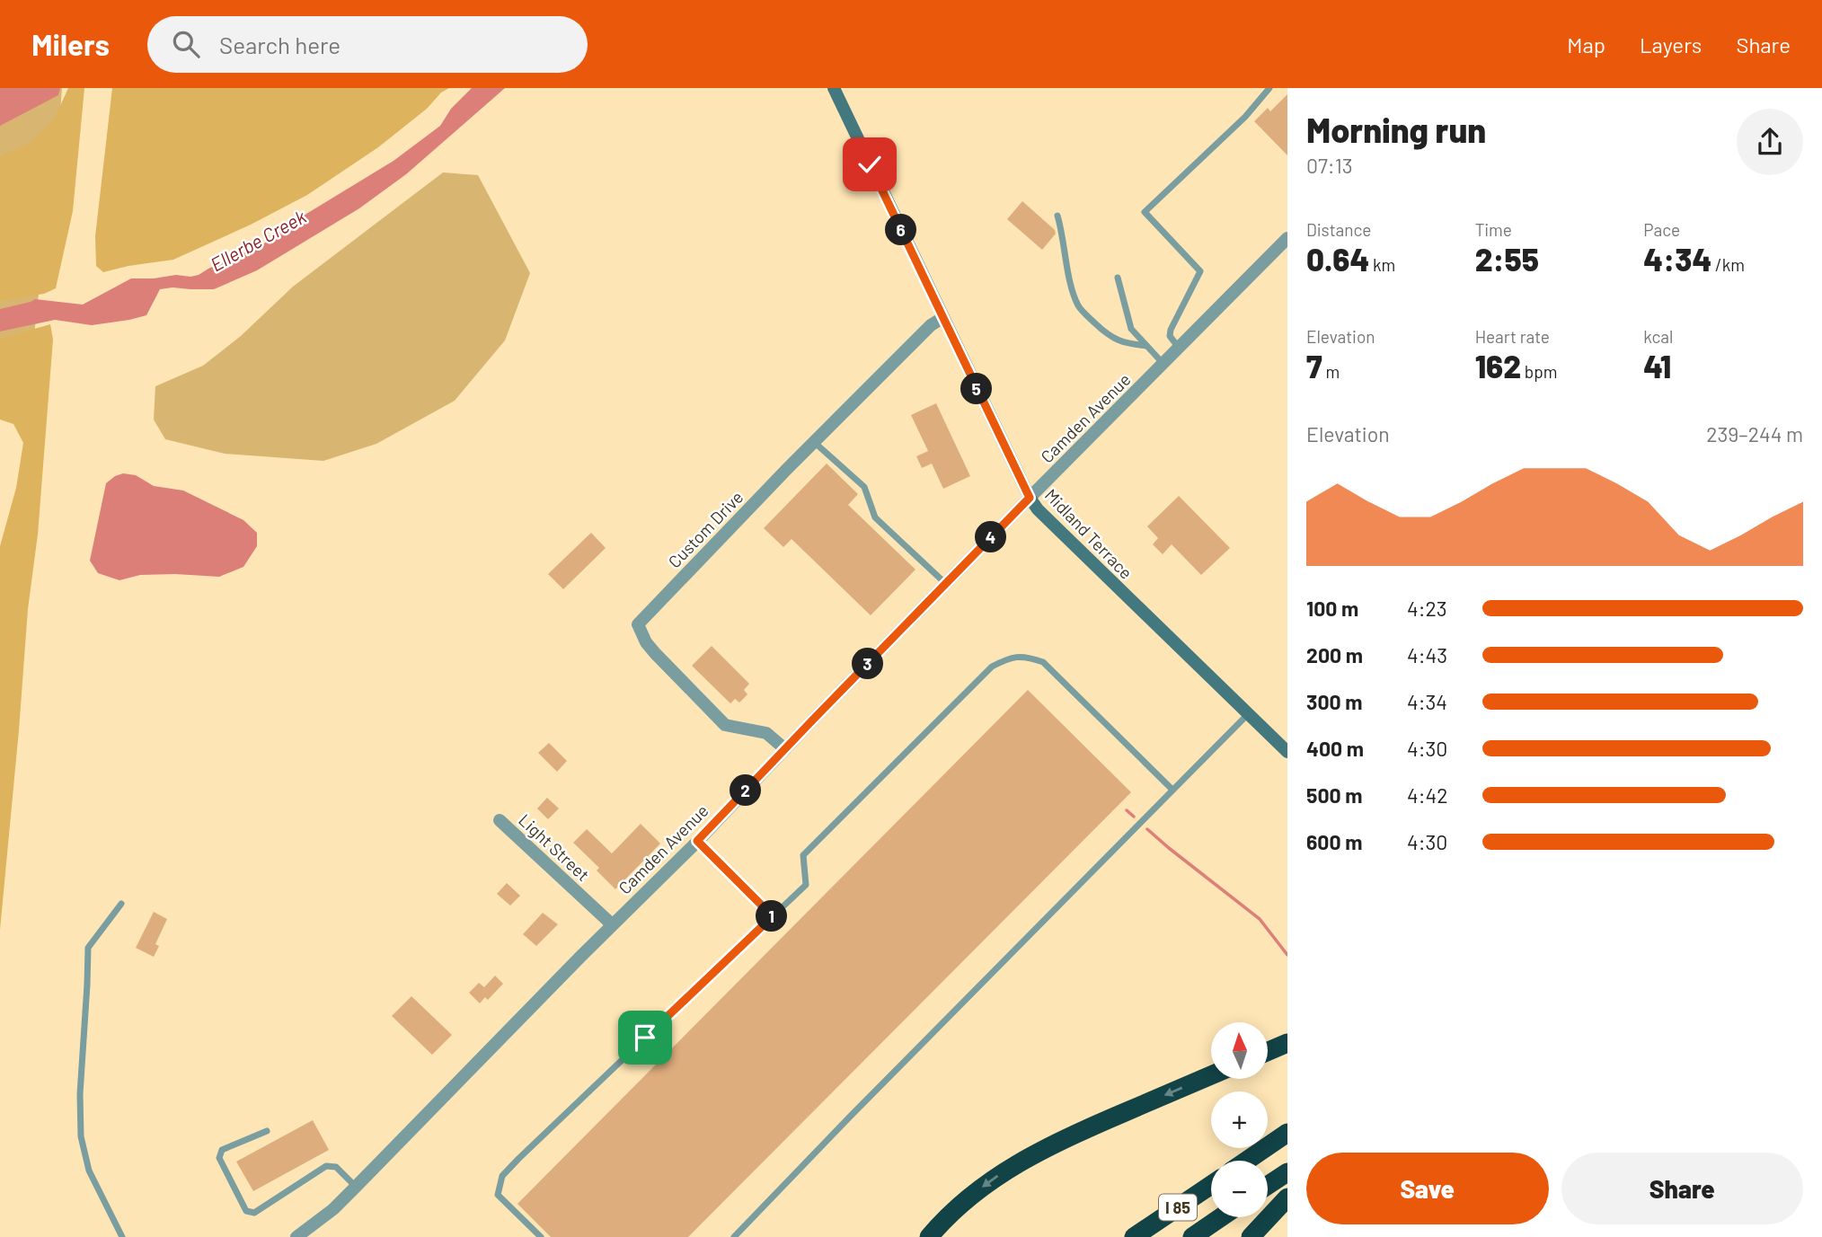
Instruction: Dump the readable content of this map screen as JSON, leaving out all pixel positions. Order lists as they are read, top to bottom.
{
  "streets": {
    "highway": ["I 85"],
    "street": [
      "Camden Avenue",
      "Custom Drive",
      "Midland Terrace",
      "Light Street"
    ]
  },
  "crossings": [
    ["Camden Avenue", "Custom Drive"],
    ["Camden Avenue", "Midland Terrace"],
    ["Camden Avenue", "Light Street"],
    ["Custom Drive", "Midland Terrace"]
  ],
  "water": ["Ellerbe Creek"],
  "north": "top",
  "page": {
    "header": "Milers",
    "search": "Search here",
    "nav": ["Map", "Layers", "Share"],
    "heading": ["Morning run", "07:13"],
    "stats": [
      ["Distance", "0.64 km"],
      ["Time", "2:55"],
      ["Pace", "4:34 /km"],
      ["Elevation", "7 m"],
      ["Heart rate", "162 bpm"],
      ["kcal", "41"]
    ],
    "pins": [
      "6",
      "5",
      "4",
      "3",
      "2",
      "1"
    ],
    "chart": ["Elevation", "239–244 m"],
    "list": [
      {
        "name": "100 m",
        "note": "4:23"
      },
      {
        "name": "200 m",
        "note": "4:43"
      },
      {
        "name": "300 m",
        "note": "4:34"
      },
      {
        "name": "400 m",
        "note": "4:30"
      },
      {
        "name": "500 m",
        "note": "4:42"
      },
      {
        "name": "600 m",
        "note": "4:30"
      }
    ],
    "map_buttons": ["+", "−"],
    "buttons": ["Save", "Share"]
  }
}
